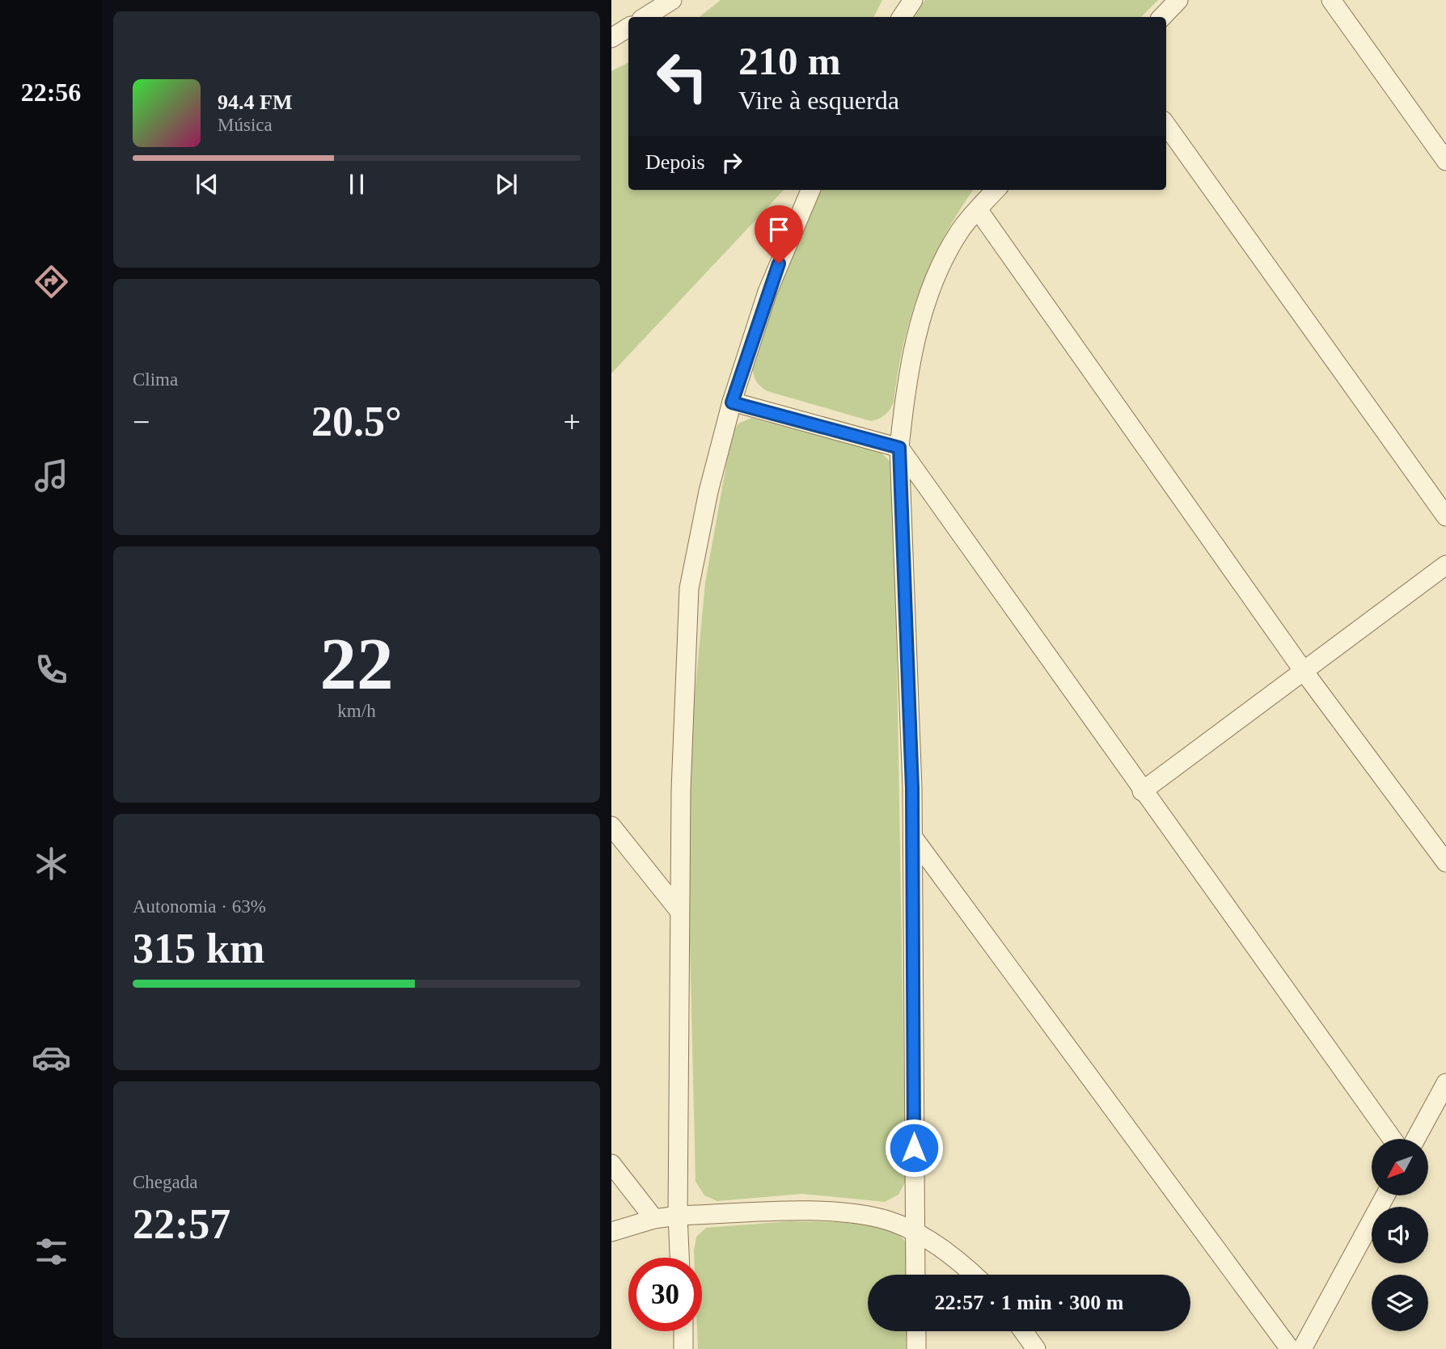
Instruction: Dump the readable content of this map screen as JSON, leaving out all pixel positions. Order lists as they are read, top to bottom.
{
  "north": "bottom left",
  "page": {
    "tabs": "22:56",
    "turn": ["210 m", "Vire à esquerda"],
    "song": ["94.4 FM", "Música"],
    "then": "Depois",
    "tile": [
      "Clima",
      ["22", "km/h"],
      ["Autonomia · 63%", "315 km"],
      ["Chegada", "22:57"]
    ],
    "heat": ["−", "20.5°", "+"],
    "limit": "30",
    "trip": "22:57 · 1 min · 300 m"
  }
}
